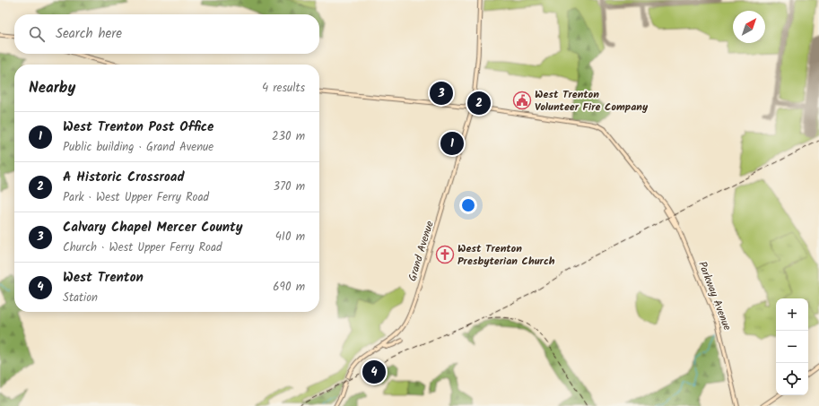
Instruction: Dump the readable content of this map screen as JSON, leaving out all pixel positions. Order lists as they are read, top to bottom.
{
  "streets": {
    "main road": ["Grand Avenue", "Parkway Avenue"]
  },
  "crossings": [
    ["Grand Avenue", "Parkway Avenue"]
  ],
  "places": {
    "public building": ["West Trenton Volunteer Fire Company"],
    "church": ["West Trenton Presbyterian Church"]
  },
  "north": "top right",
  "page": {
    "search": "Search here",
    "heading": ["Nearby", "4 results"],
    "pins": [
      "3",
      "2",
      "1",
      "4"
    ],
    "list": [
      {
        "mark": "1",
        "name": "West Trenton Post Office",
        "note": "Public building · Grand Avenue",
        "value": "230 m"
      },
      {
        "mark": "2",
        "name": "A Historic Crossroad",
        "note": "Park · West Upper Ferry Road",
        "value": "370 m"
      },
      {
        "mark": "3",
        "name": "Calvary Chapel Mercer County",
        "note": "Church · West Upper Ferry Road",
        "value": "410 m"
      },
      {
        "mark": "4",
        "name": "West Trenton",
        "note": "Station",
        "value": "690 m"
      }
    ],
    "map_buttons": ["+", "−"]
  }
}
